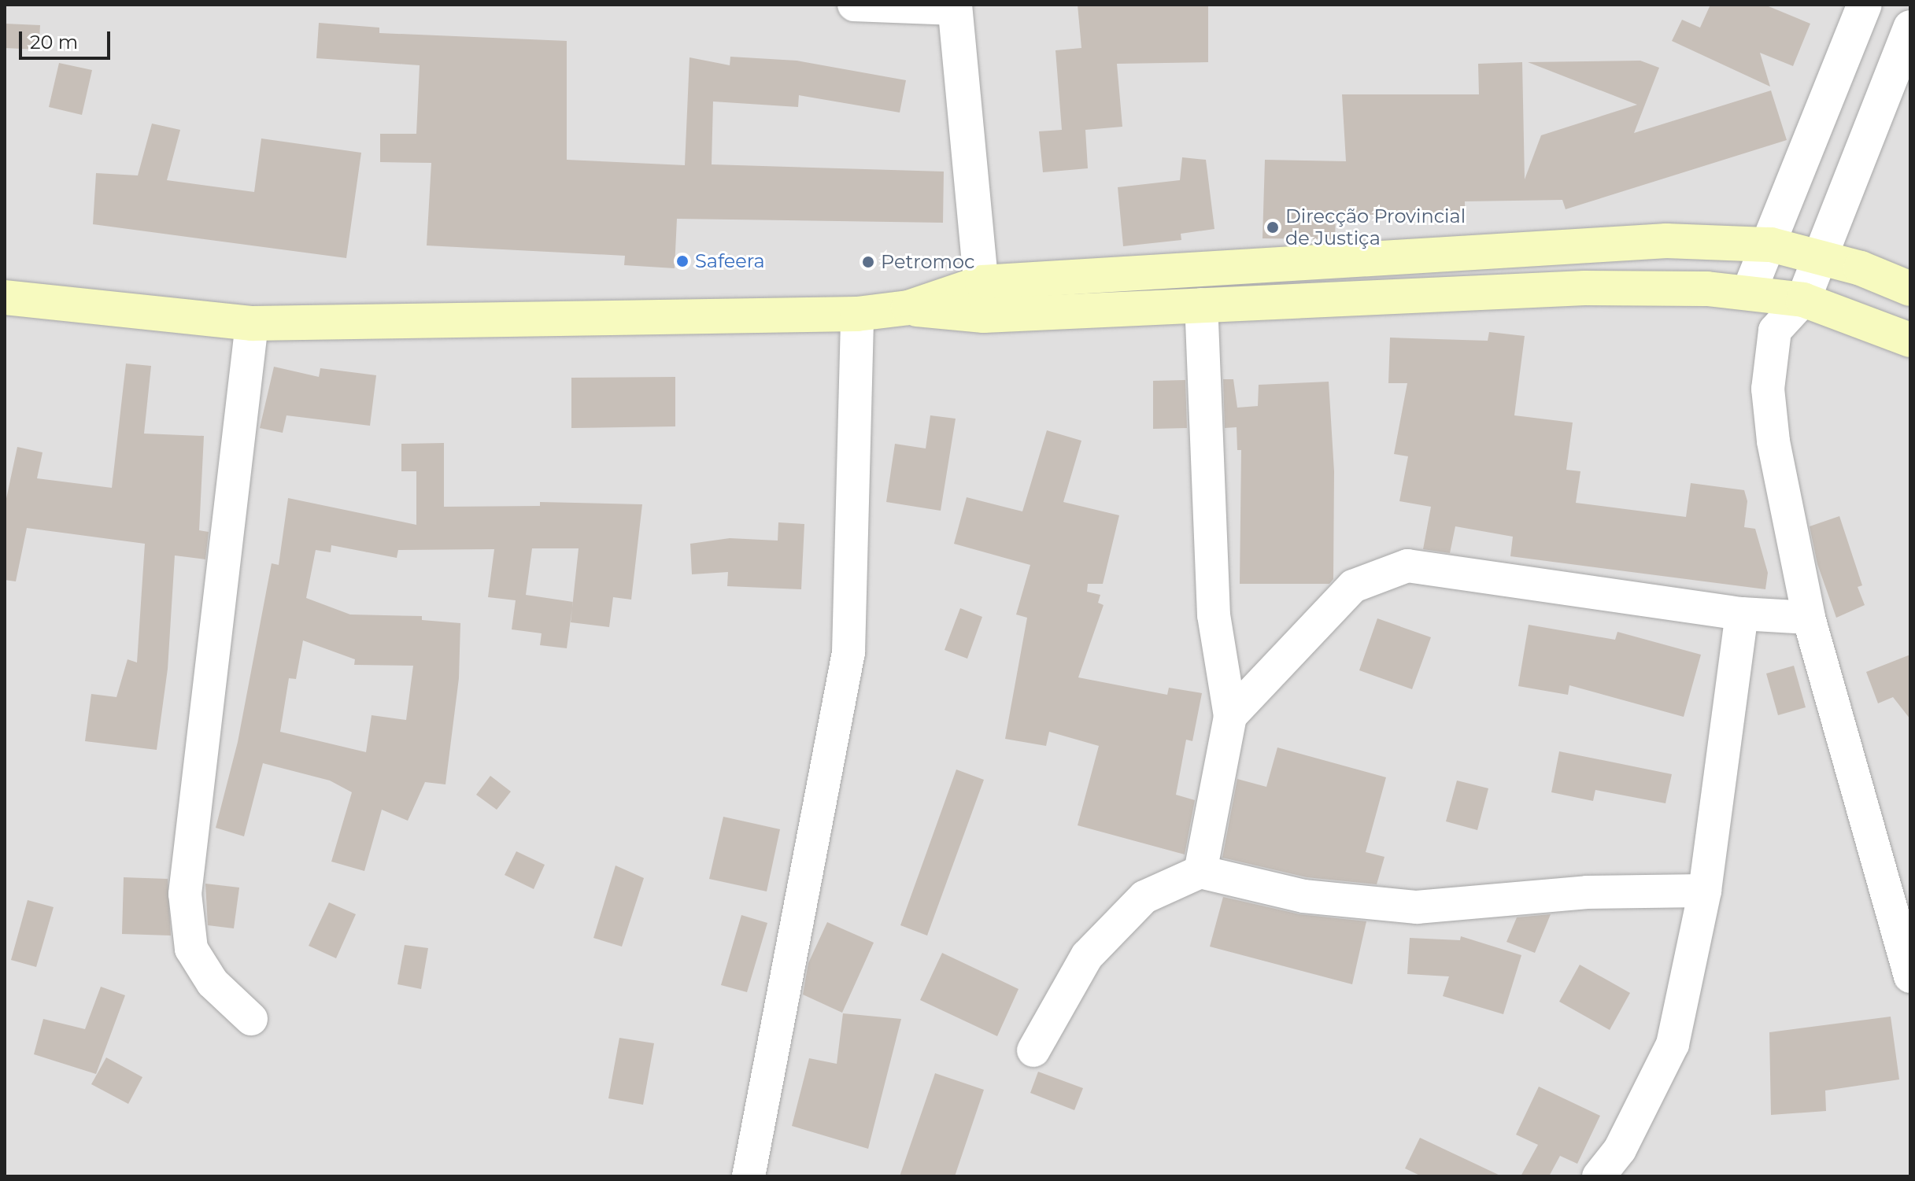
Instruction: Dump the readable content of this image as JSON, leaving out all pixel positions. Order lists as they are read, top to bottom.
{
  "places": ["Direcção Provincial de Justiça", "Safeera", "Petromoc"],
  "scale_bar": "20 m"
}
